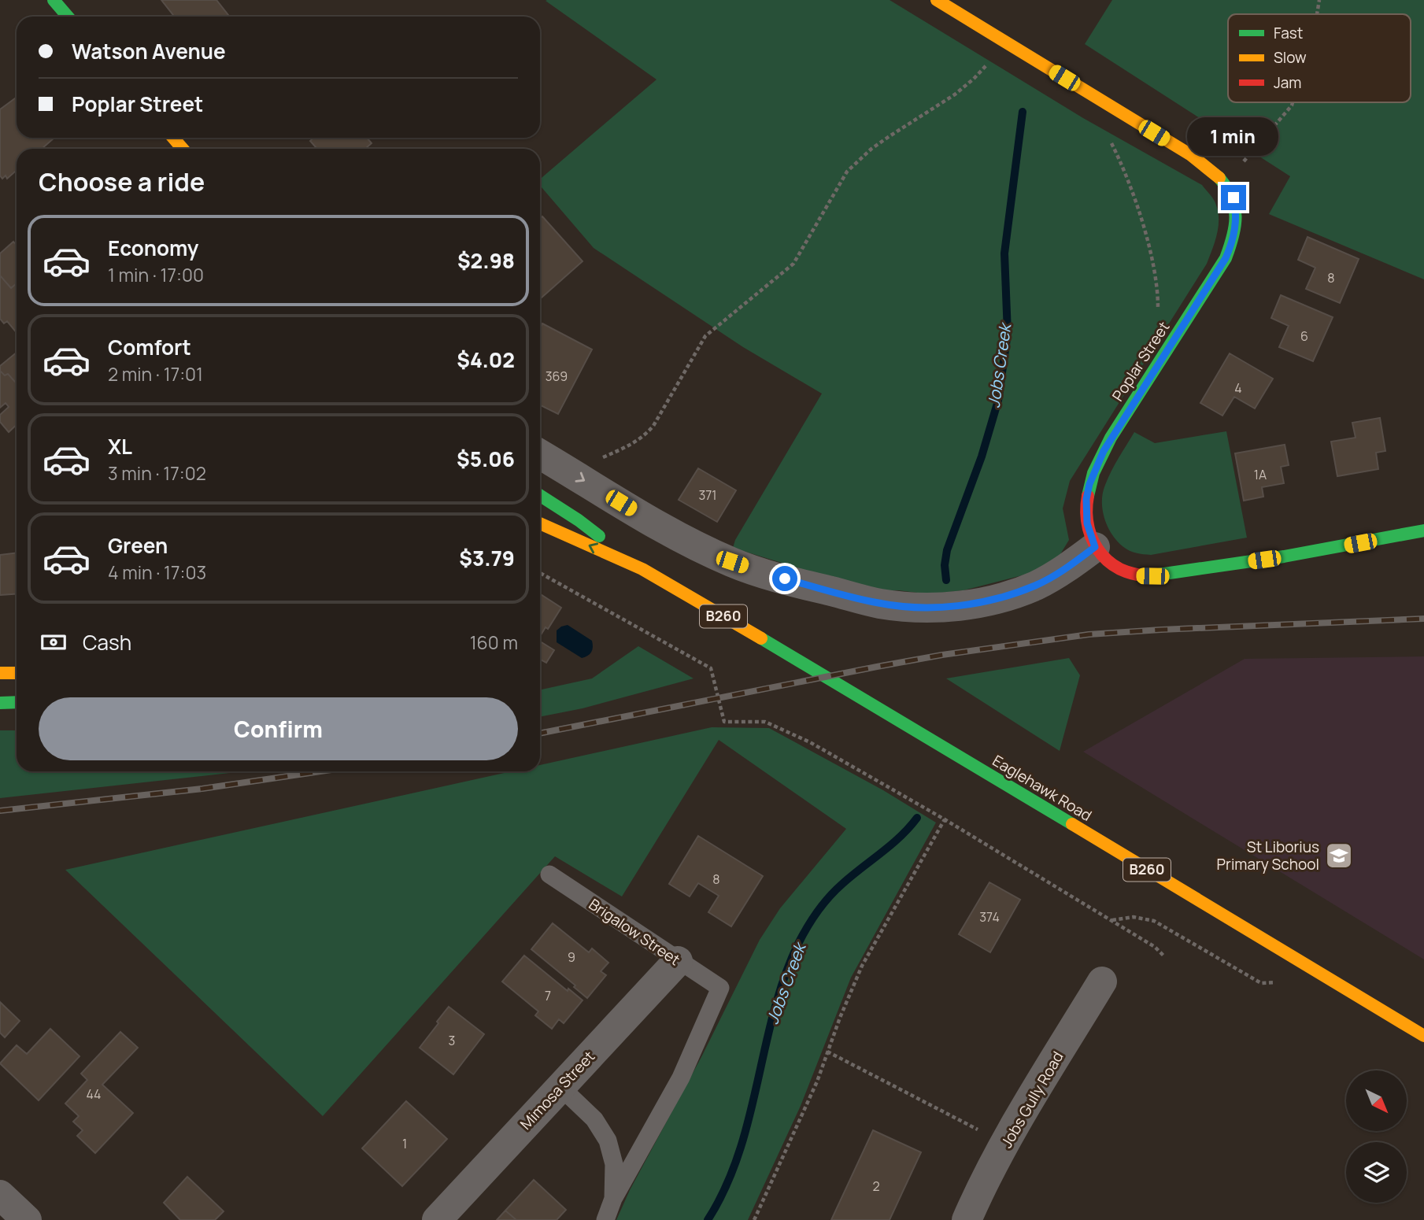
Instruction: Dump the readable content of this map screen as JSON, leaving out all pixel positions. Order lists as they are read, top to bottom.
{
  "streets": {
    "main road": ["Poplar Street", "B260", "Eaglehawk Road"],
    "street": ["Mimosa Street", "Jobs Gully Road"],
    "lane": ["Brigalow Street"]
  },
  "crossings": [
    ["Brigalow Street", "Mimosa Street"]
  ],
  "water": ["Jobs Creek"],
  "places": {
    "school or university": ["St Liborius Primary School"]
  },
  "house_numbers": [
    "8",
    "6",
    "369",
    "4",
    "1A",
    "371",
    "8",
    "374",
    "9",
    "7",
    "3",
    "44",
    "1",
    "2"
  ],
  "legend": ["Fast", "Slow", "Jam"],
  "north": "bottom right",
  "page": {
    "banner": ["Watson Avenue", "Poplar Street"],
    "bubble": "1 min",
    "heading": "Choose a ride",
    "list": [
      {
        "name": "Economy",
        "note": "1 min · 17:00",
        "value": "$2.98"
      },
      {
        "name": "Comfort",
        "note": "2 min · 17:01",
        "value": "$4.02"
      },
      {
        "name": "XL",
        "note": "3 min · 17:02",
        "value": "$5.06"
      },
      {
        "name": "Green",
        "note": "4 min · 17:03",
        "value": "$3.79"
      }
    ],
    "pay": ["Cash", "160 m"],
    "buttons": "Confirm"
  }
}
